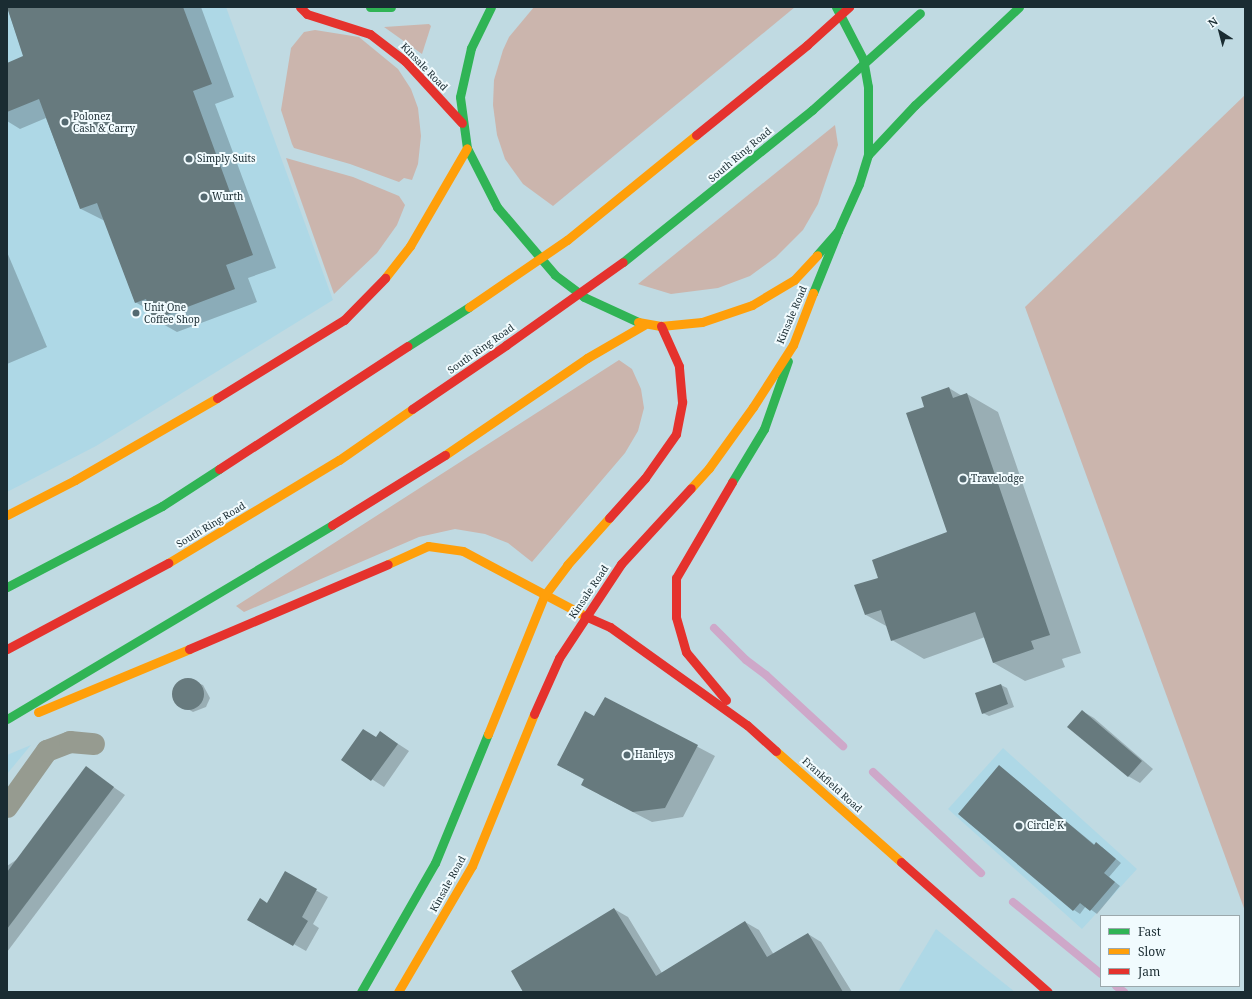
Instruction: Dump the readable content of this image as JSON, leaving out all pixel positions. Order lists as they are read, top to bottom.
{
  "streets": {
    "main road": ["Kinsale Road", "South Ring Road", "Frankfield Road"]
  },
  "crossings": [
    ["Kinsale Road", "Frankfield Road"]
  ],
  "places": [
    "Polonez Cash & Carry",
    "Simply Suits",
    "Wurth",
    "Unit One Coffee Shop",
    "Travelodge",
    "Hanleys",
    "Circle K"
  ],
  "legend": ["Fast", "Slow", "Jam"],
  "north": "top left"
}
